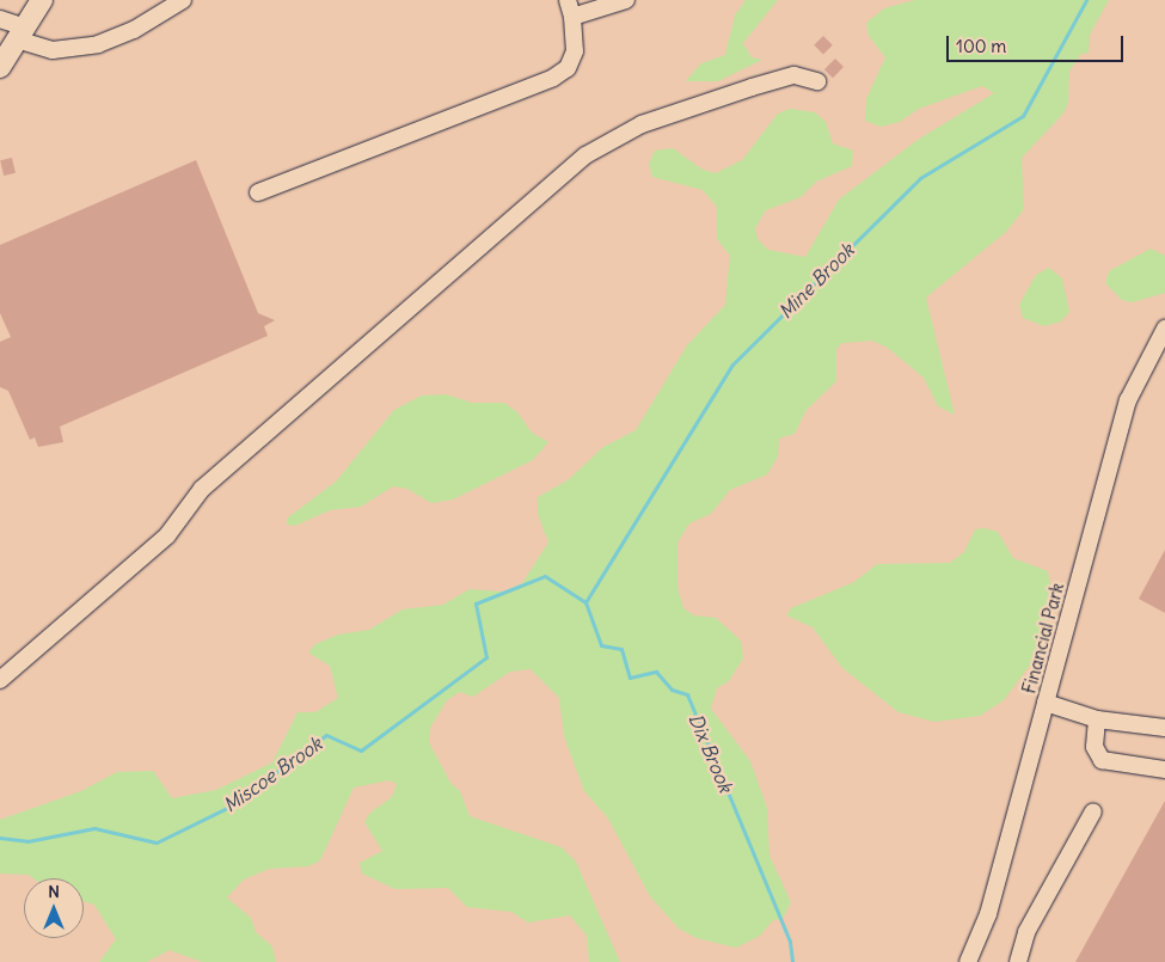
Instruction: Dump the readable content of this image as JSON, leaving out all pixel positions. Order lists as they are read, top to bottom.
{
  "streets": {
    "street": ["Financial Park"]
  },
  "water": ["Mine Brook", "Dix Brook", "Miscoe Brook"],
  "scale_bar": "100 m",
  "north": "top"
}
